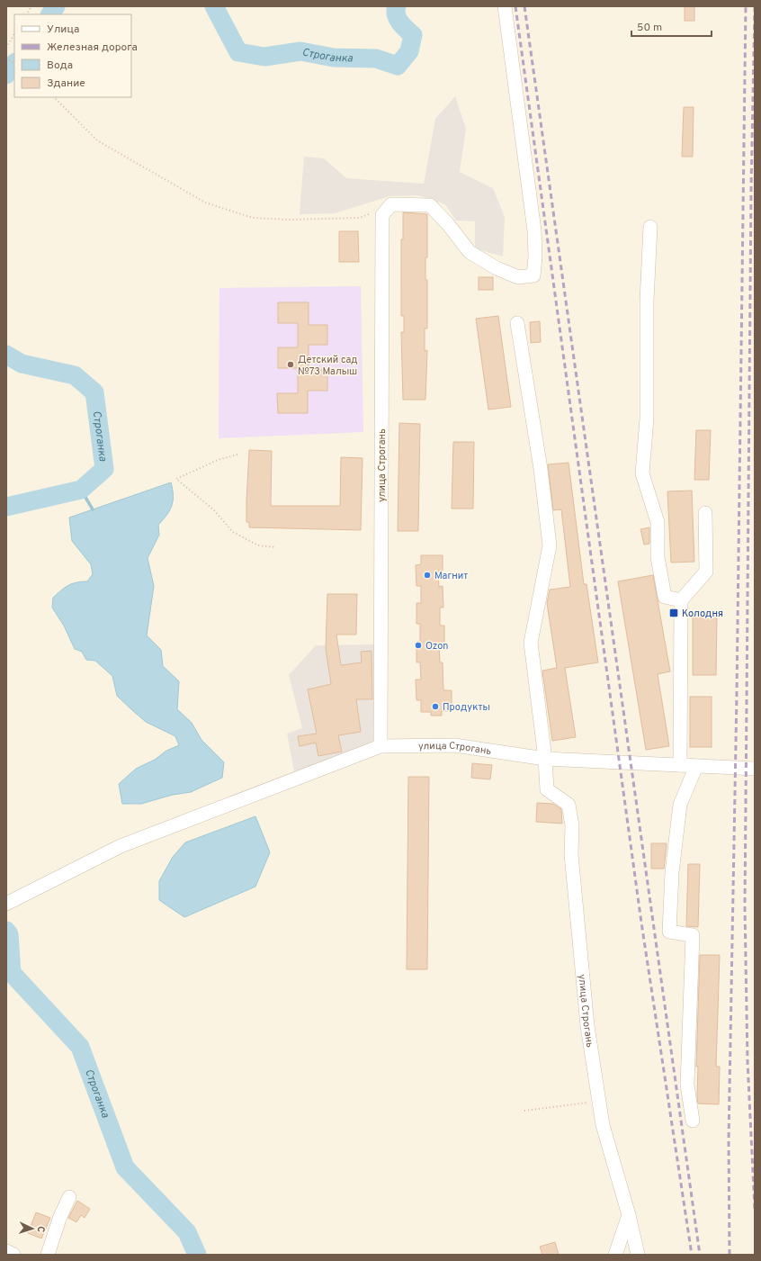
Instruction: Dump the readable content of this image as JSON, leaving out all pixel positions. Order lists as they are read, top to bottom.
{
  "streets": {
    "street": ["улица Строгань"]
  },
  "water": ["Строганка"],
  "places": {
    "other": [
      "Детский сад №73 Малыш",
      "Магнит",
      "Ozon",
      "Продукты"
    ],
    "transit": ["Колодня"]
  },
  "legend": [
    "Улица",
    "Железная дорога",
    "Вода",
    "Здание"
  ],
  "scale_bar": "50 m",
  "north": "right"
}
